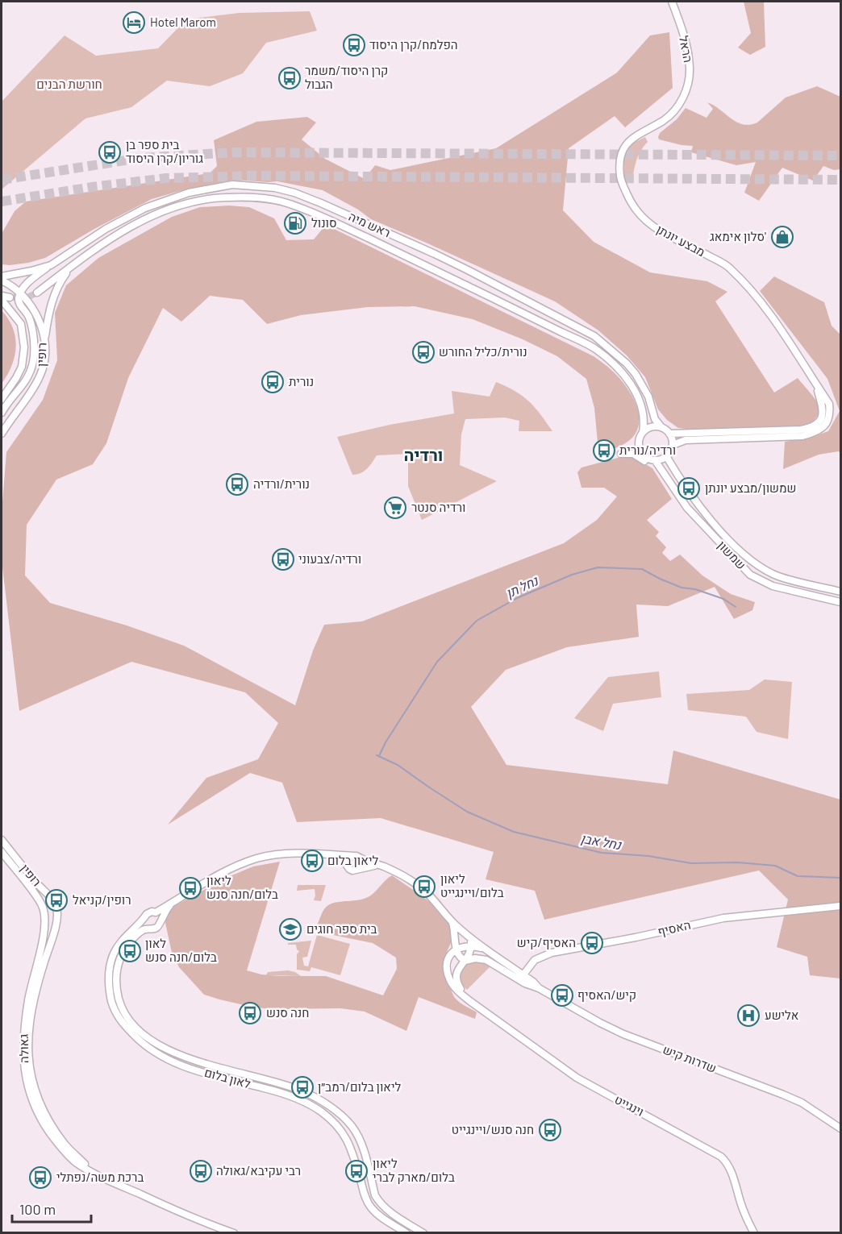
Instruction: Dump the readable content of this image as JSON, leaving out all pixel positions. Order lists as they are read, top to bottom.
{
  "streets": {
    "street": [
      "הראל",
      "ראש מיה",
      "מבצע יונתן",
      "רופין",
      "שמשון",
      "האסיף",
      "גאולה",
      "שדרות קיש",
      "לאון בלום",
      "וינגייט"
    ]
  },
  "crossings": [
    ["הראל", "מבצע יונתן"],
    ["ראש מיה", "מבצע יונתן"],
    ["ראש מיה", "שמשון"],
    ["מבצע יונתן", "שמשון"],
    ["רופין", "גאולה"],
    ["האסיף", "שדרות קיש"],
    ["שדרות קיש", "וינגייט"]
  ],
  "districts": ["ורדיה"],
  "water": ["נחל תן", "נחל אבן"],
  "parks": ["חורשת הבנים"],
  "places": {
    "hotel": ["Hotel Marom"],
    "bus stop": [
      "הפלמח/קרן היסוד",
      "קרן היסוד/משמר הגבול",
      "בית ספר בן גוריון/קרן היסוד",
      "נורית/כליל החורש",
      "נורית",
      "ורדיה/נורית",
      "נורית/ורדיה",
      "שמשון/מבצע יונתן",
      "ורדיה/צבעוני",
      "ליאון בלום",
      "ליאון בלום/ויינגייט",
      "ליאון בלום/חנה סנש",
      "רופין/קניאל",
      "האסיף/קיש",
      "לאון בלום/חנה סנש",
      "קיש/האסיף",
      "חנה סנש",
      "ליאון בלום/רמב״ן",
      "חנה סנש/ויינגייט",
      "רבי עקיבא/גאולה",
      "ליאון בלום/מארק לברי",
      "ברכת משה/נפתלי"
    ],
    "fuel station": ["סונול"],
    "shop": ["סלון אימאג'"],
    "supermarket": ["ורדיה סנטר"],
    "school or university": ["בית ספר חוגים"],
    "hospital": ["אלישע"]
  },
  "scale_bar": "100 m"
}
